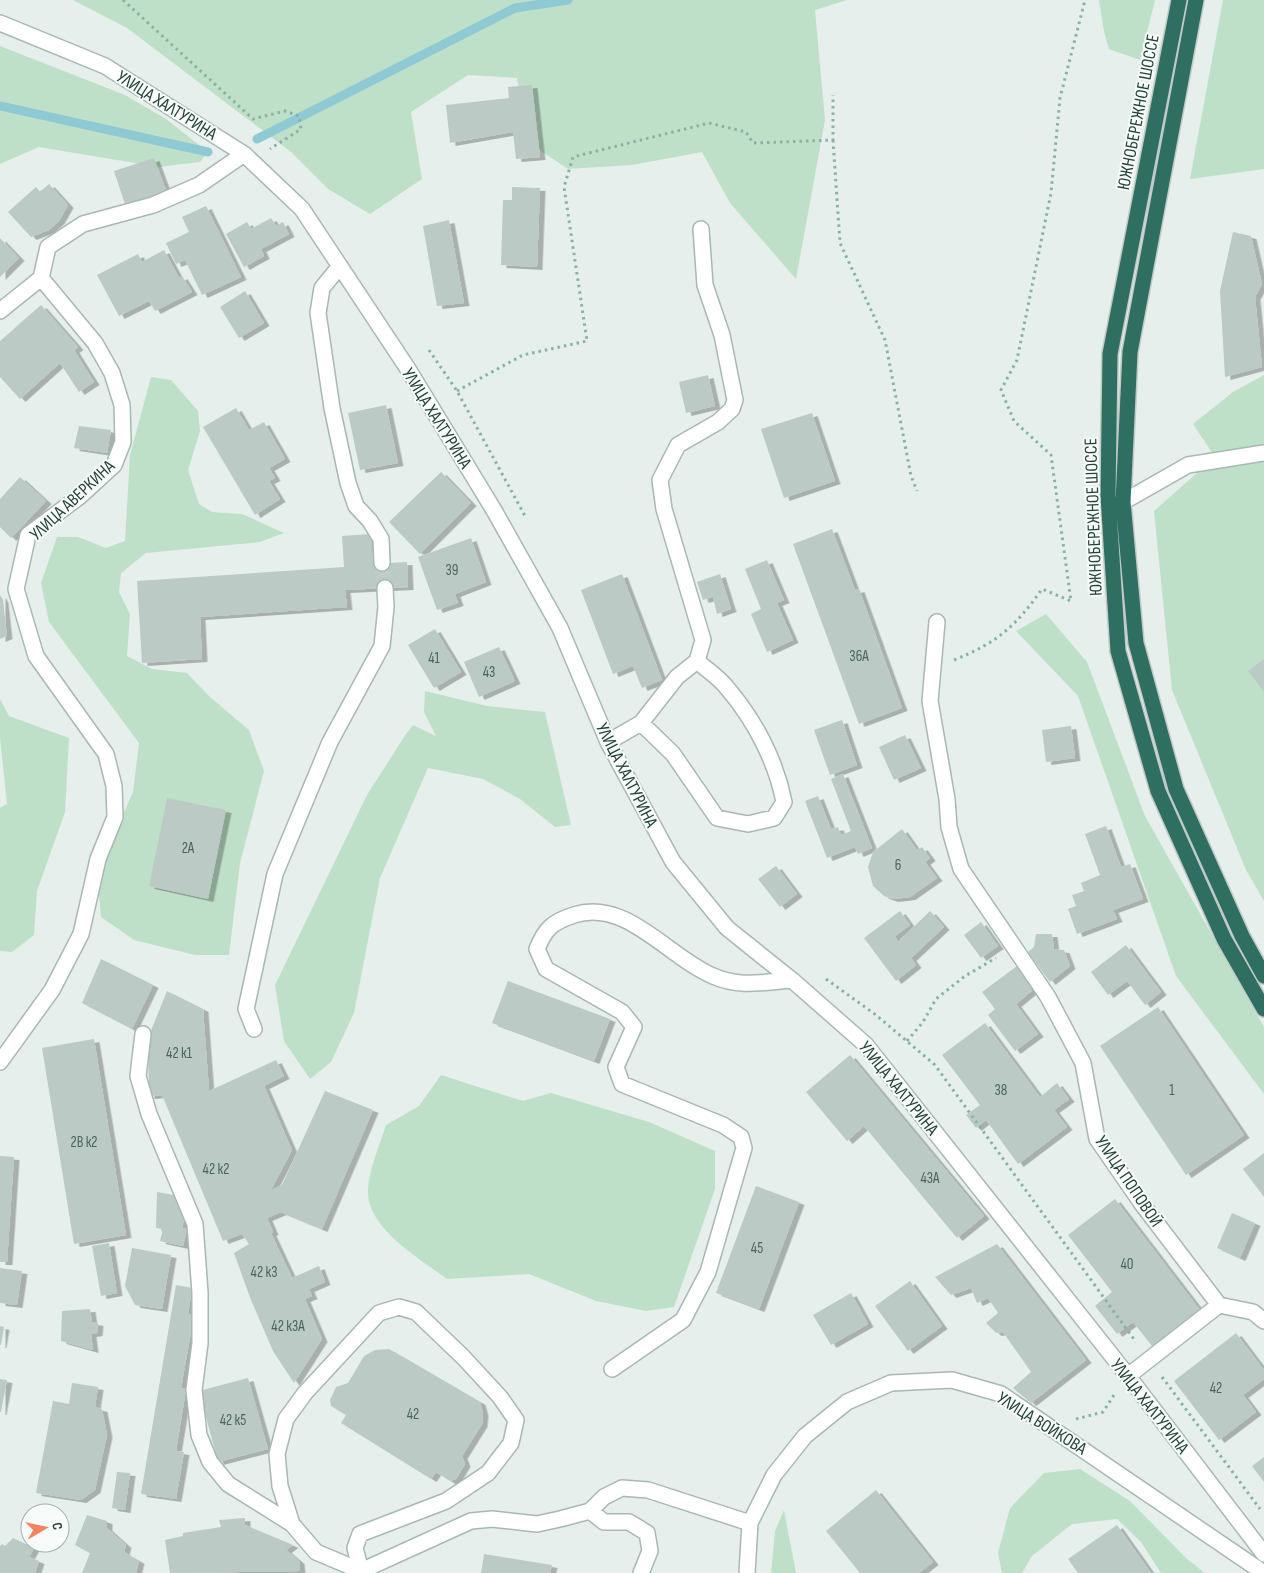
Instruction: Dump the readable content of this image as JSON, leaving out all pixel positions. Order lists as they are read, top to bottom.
{
  "streets": {
    "highway": ["ЮЖНОБЕРЕЖНОЕ ШОССЕ"],
    "street": [
      "УЛИЦА ХАЛТУРИНА",
      "УЛИЦА АВЕРКИНА",
      "УЛИЦА ПОПОВОЙ",
      "УЛИЦА ВОЙКОВА"
    ]
  },
  "house_numbers": [
    "39",
    "36А",
    "41",
    "43",
    "2А",
    "6",
    "42 к1",
    "38",
    "1",
    "2В к2",
    "42 к2",
    "43А",
    "45",
    "40",
    "42 к3",
    "42 к3А",
    "42",
    "42",
    "42 к5"
  ],
  "north": "right"
}
